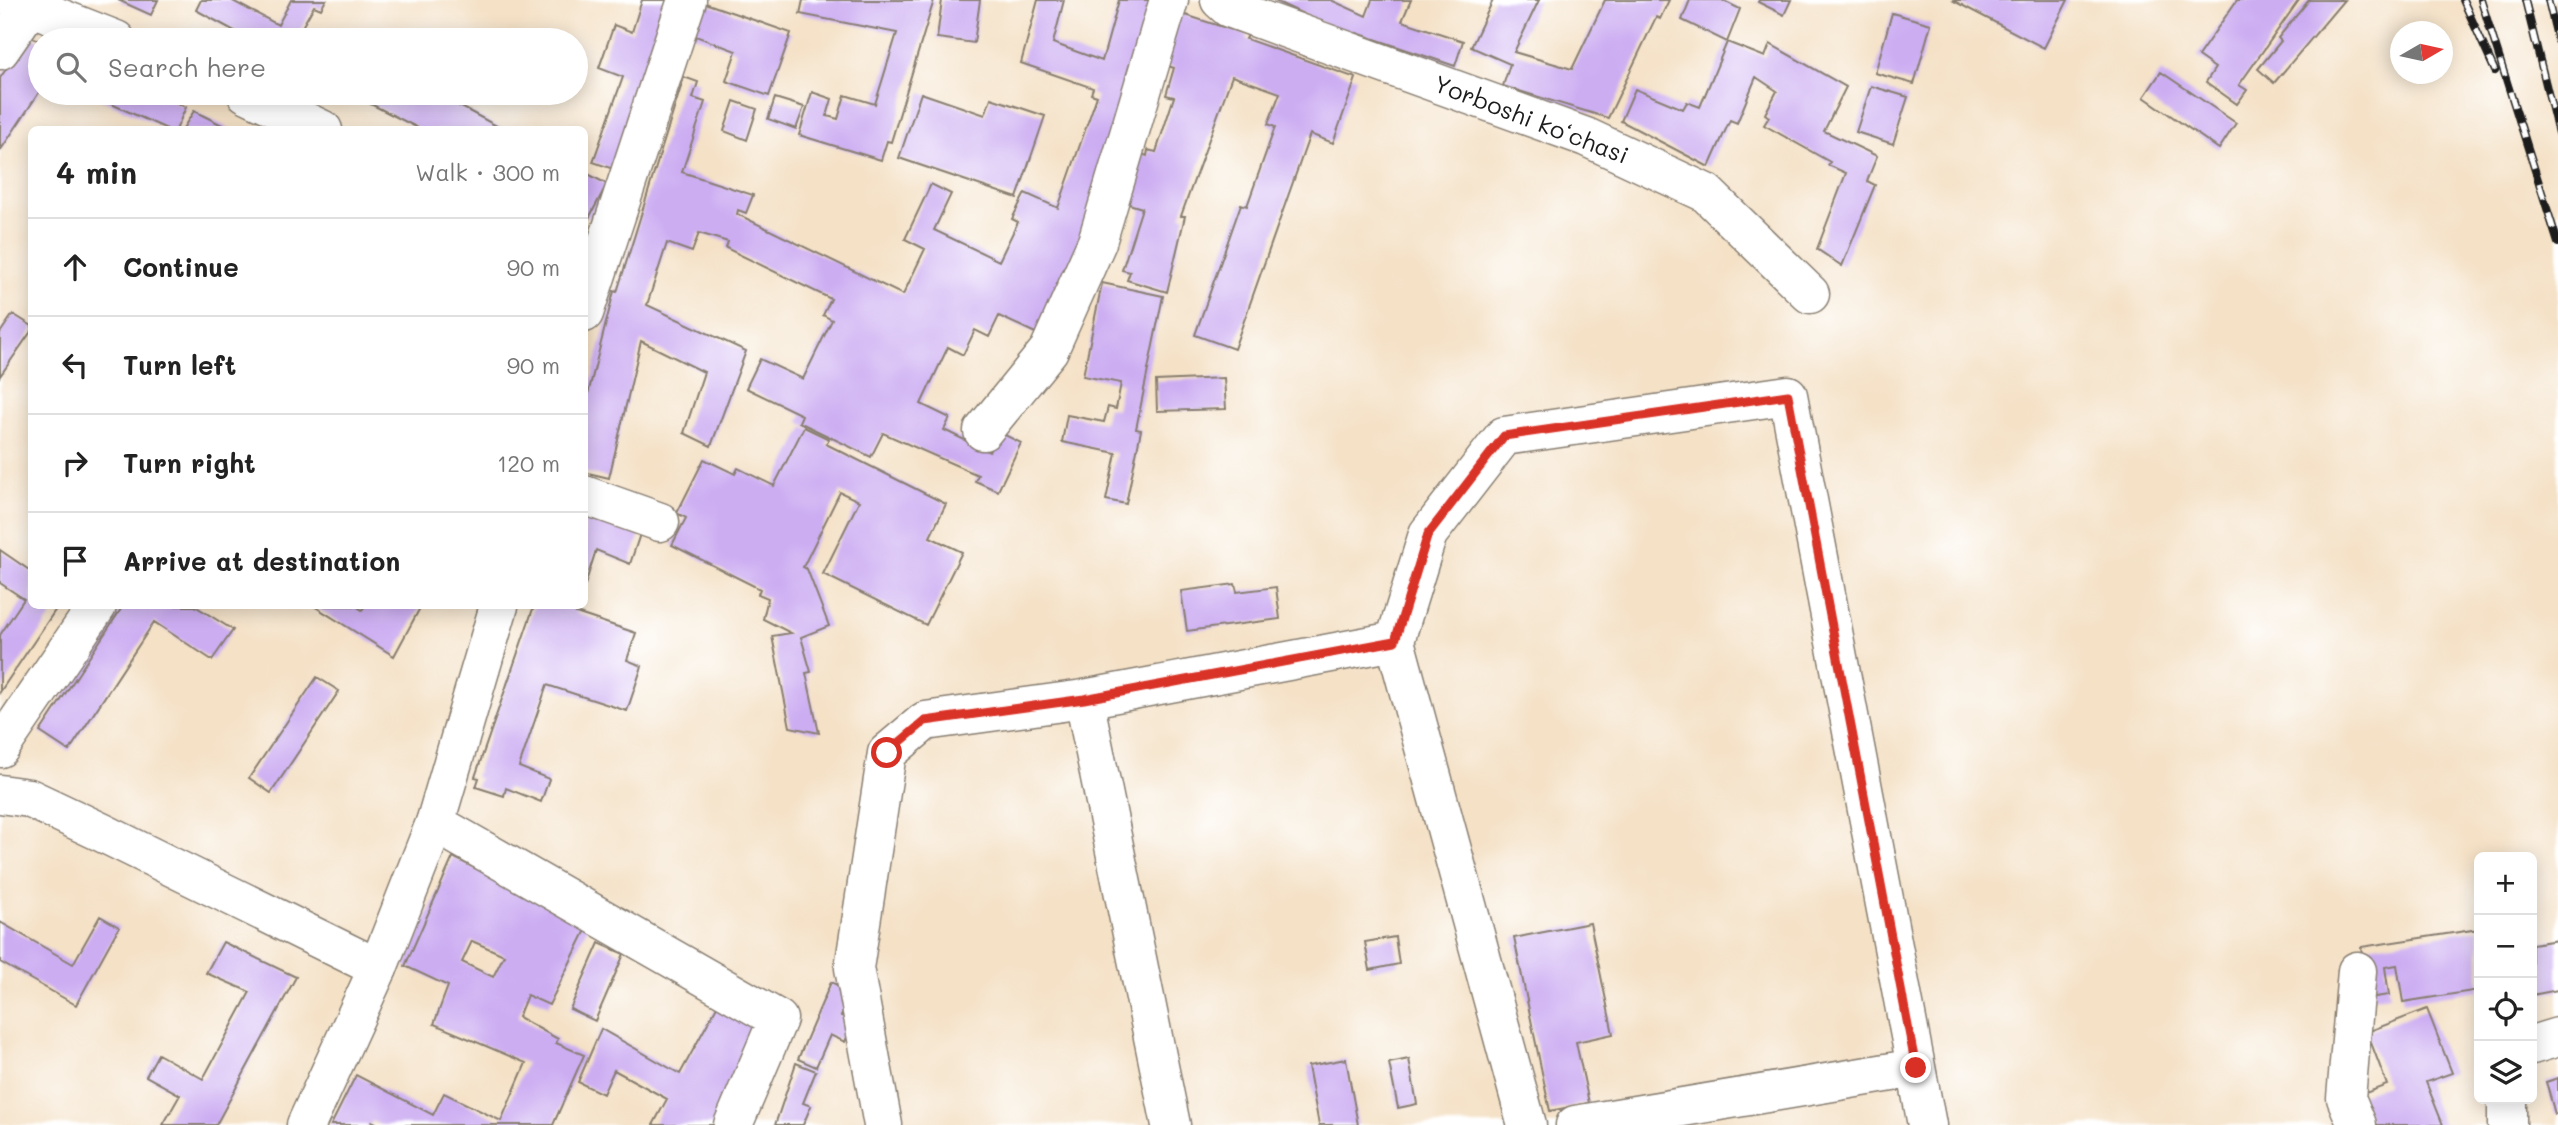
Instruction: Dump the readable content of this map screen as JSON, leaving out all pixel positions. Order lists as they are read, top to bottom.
{
  "streets": {
    "street": ["Yorboshi koʻchasi"]
  },
  "north": "right",
  "page": {
    "search": "Search here",
    "heading": ["4 min", "Walk · 300 m"],
    "list": [
      ["Continue", "90 m"],
      ["Turn left", "90 m"],
      ["Turn right", "120 m"],
      "Arrive at destination"
    ],
    "map_buttons": ["+", "−"]
  }
}
